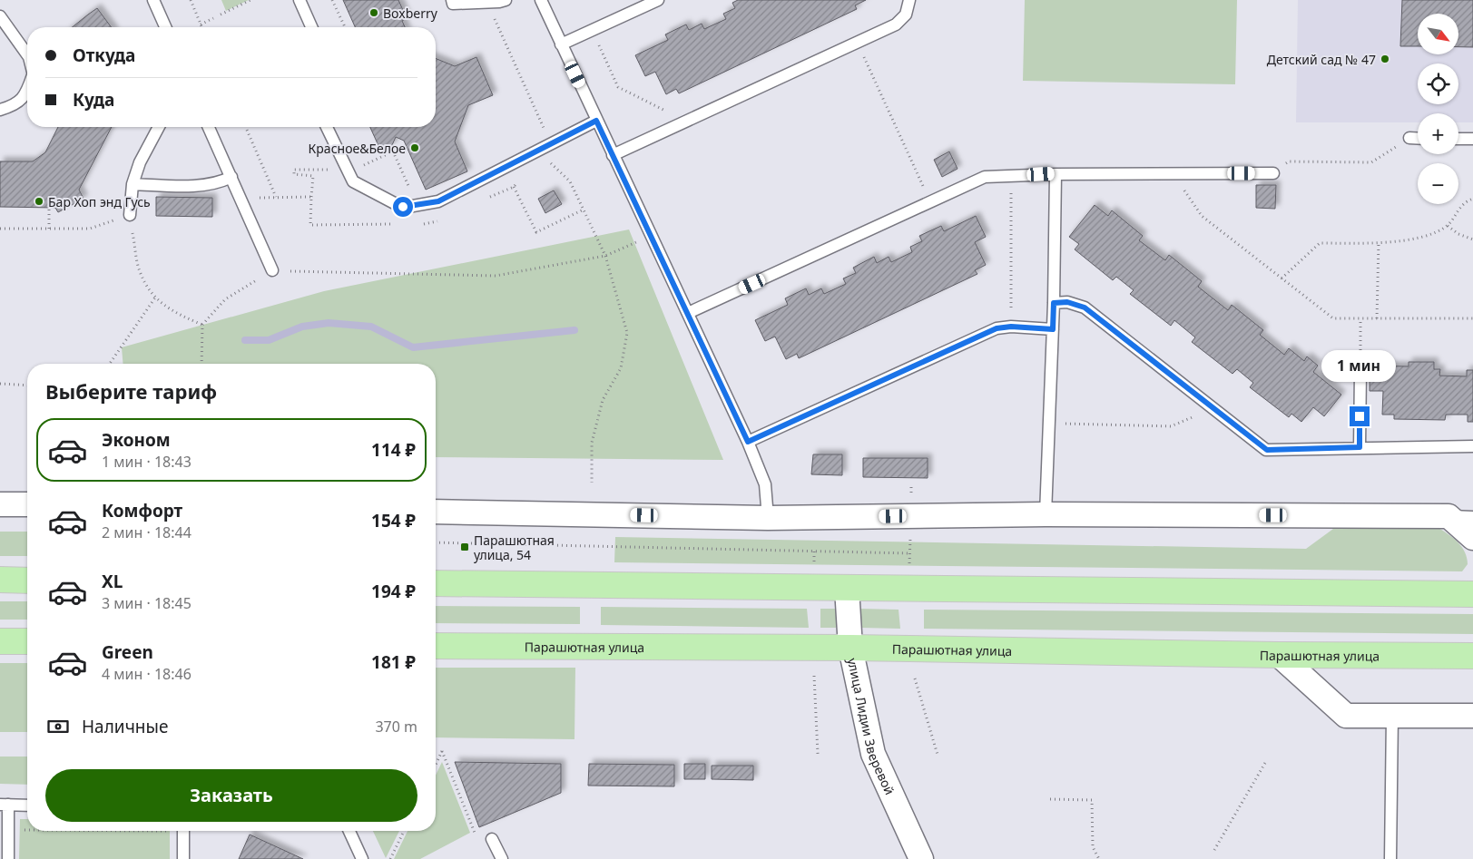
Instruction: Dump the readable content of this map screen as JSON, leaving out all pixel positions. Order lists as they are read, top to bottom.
{
  "streets": {
    "main road": ["Парашютная улица"],
    "street": ["улица Лидии Зверевой"]
  },
  "crossings": [
    ["Парашютная улица", "улица Лидии Зверевой"]
  ],
  "places": {
    "other": [
      "Boxberry",
      "Детский сад № 47",
      "Красное&Белое",
      "Бар Хоп энд Гусь"
    ],
    "transit": ["Парашютная улица, 54"]
  },
  "north": "bottom right",
  "page": {
    "map_buttons": ["+", "−"],
    "banner": ["Откуда", "Куда"],
    "bubble": "1 мин",
    "heading": "Выберите тариф",
    "list": [
      {
        "name": "Эконом",
        "note": "1 мин · 18:43",
        "value": "114 ₽"
      },
      {
        "name": "Комфорт",
        "note": "2 мин · 18:44",
        "value": "154 ₽"
      },
      {
        "name": "XL",
        "note": "3 мин · 18:45",
        "value": "194 ₽"
      },
      {
        "name": "Green",
        "note": "4 мин · 18:46",
        "value": "181 ₽"
      }
    ],
    "pay": ["Наличные", "370 m"],
    "buttons": "Заказать"
  }
}
